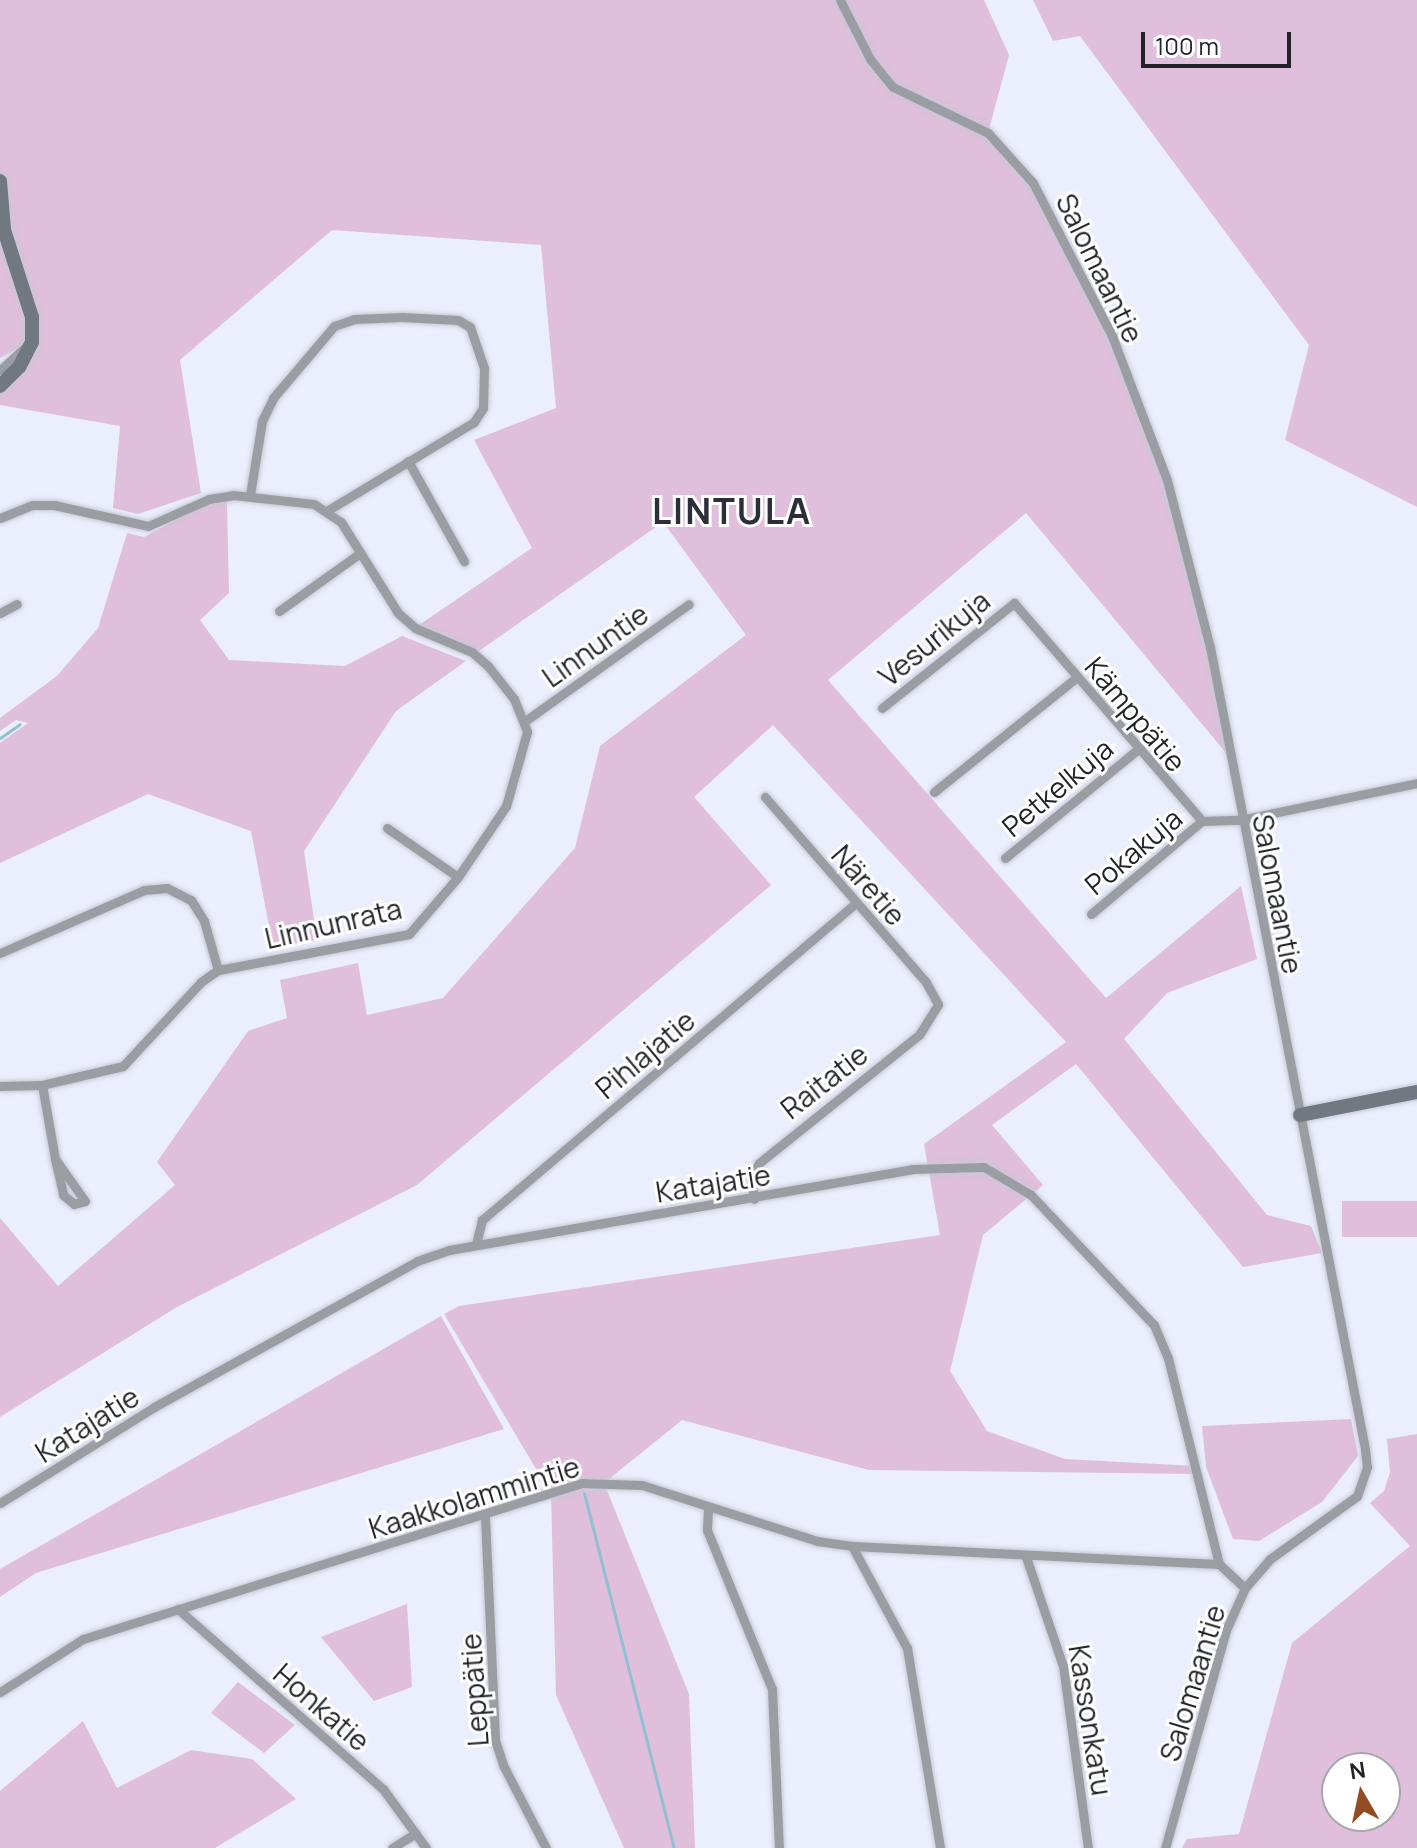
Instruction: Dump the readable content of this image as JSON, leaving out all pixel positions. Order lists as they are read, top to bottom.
{
  "streets": {
    "street": [
      "Salomaantie",
      "Vesurikuja",
      "Linnuntie",
      "Kämppätie",
      "Petkelkuja",
      "Pokakuja",
      "Näretie",
      "Linnunrata",
      "Pihlajatie",
      "Raitatie",
      "Katajatie",
      "Kaakkolammintie",
      "Leppätie",
      "Honkatie",
      "Kassonkatu"
    ]
  },
  "crossings": [
    ["Vesurikuja", "Kämppätie"],
    ["Linnuntie", "Linnunrata"],
    ["Kämppätie", "Petkelkuja"],
    ["Kämppätie", "Pokakuja"],
    ["Näretie", "Pihlajatie"],
    ["Näretie", "Raitatie"],
    ["Pihlajatie", "Katajatie"],
    ["Raitatie", "Katajatie"],
    ["Katajatie", "Kaakkolammintie"],
    ["Kaakkolammintie", "Leppätie"],
    ["Kaakkolammintie", "Honkatie"],
    ["Kaakkolammintie", "Kassonkatu"]
  ],
  "districts": ["LINTULA"],
  "scale_bar": "100 m",
  "north": "top"
}
